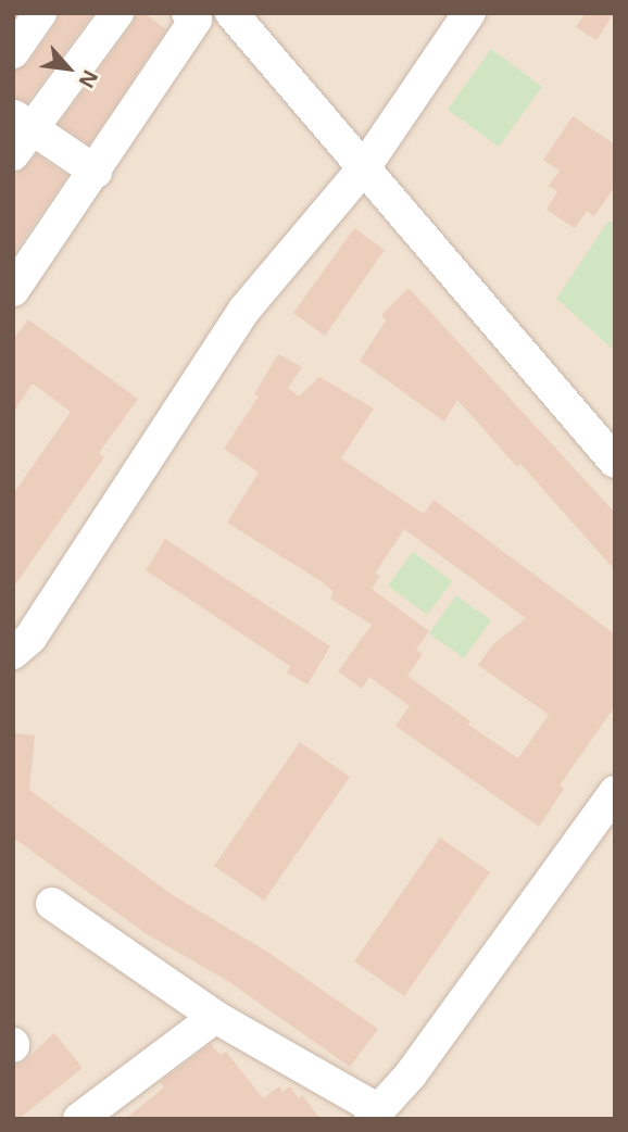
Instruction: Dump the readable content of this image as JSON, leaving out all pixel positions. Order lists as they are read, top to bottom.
{
  "north": "bottom right"
}
